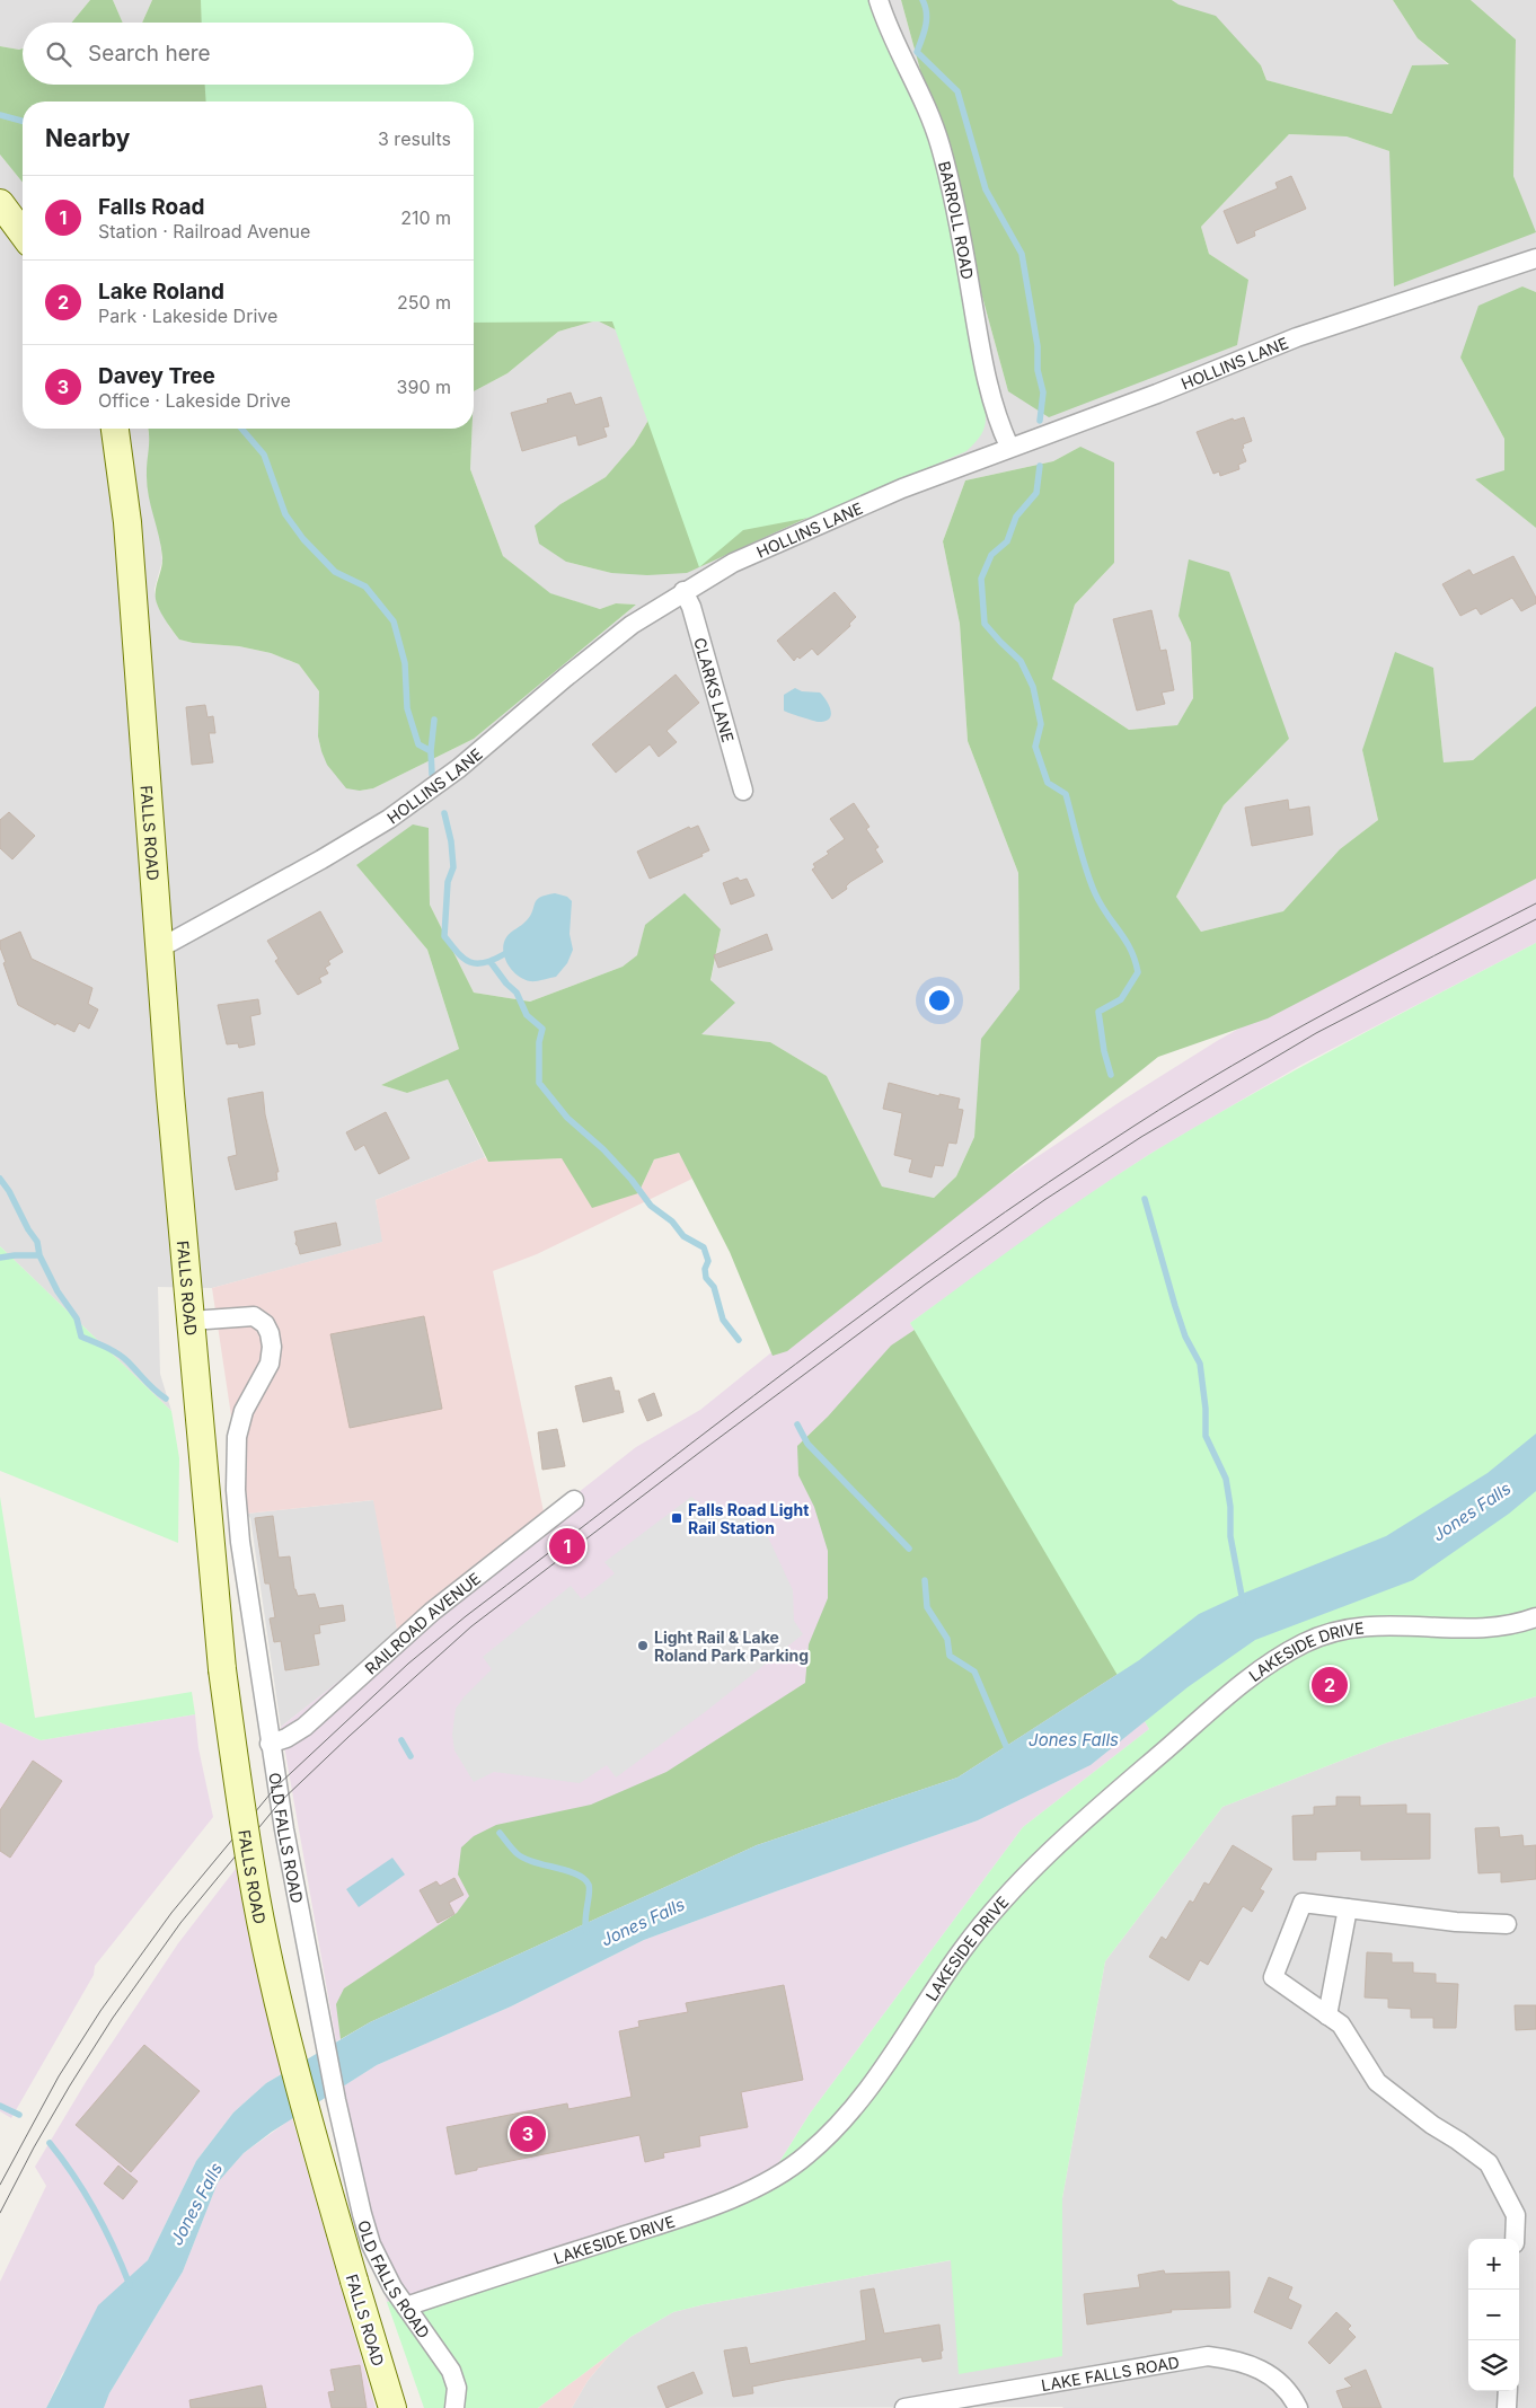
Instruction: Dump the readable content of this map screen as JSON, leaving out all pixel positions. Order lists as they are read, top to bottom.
{
  "streets": {
    "main road": ["FALLS ROAD"],
    "street": [
      "BARROLL ROAD",
      "HOLLINS LANE",
      "CLARKS LANE",
      "RAILROAD AVENUE",
      "LAKESIDE DRIVE",
      "OLD FALLS ROAD",
      "LAKE FALLS ROAD"
    ]
  },
  "crossings": [
    ["BARROLL ROAD", "HOLLINS LANE"],
    ["HOLLINS LANE", "CLARKS LANE"],
    ["HOLLINS LANE", "FALLS ROAD"],
    ["FALLS ROAD", "OLD FALLS ROAD"],
    ["RAILROAD AVENUE", "OLD FALLS ROAD"],
    ["LAKESIDE DRIVE", "OLD FALLS ROAD"]
  ],
  "water": ["Jones Falls"],
  "places": {
    "transit": ["Falls Road Light Rail Station"],
    "other": ["Light Rail & Lake Roland Park Parking"]
  },
  "page": {
    "search": "Search here",
    "heading": ["Nearby", "3 results"],
    "list": [
      {
        "mark": "1",
        "name": "Falls Road",
        "note": "Station · Railroad Avenue",
        "value": "210 m"
      },
      {
        "mark": "2",
        "name": "Lake Roland",
        "note": "Park · Lakeside Drive",
        "value": "250 m"
      },
      {
        "mark": "3",
        "name": "Davey Tree",
        "note": "Office · Lakeside Drive",
        "value": "390 m"
      }
    ],
    "pins": ["1", "2", "3"],
    "map_buttons": ["+", "−"]
  }
}
